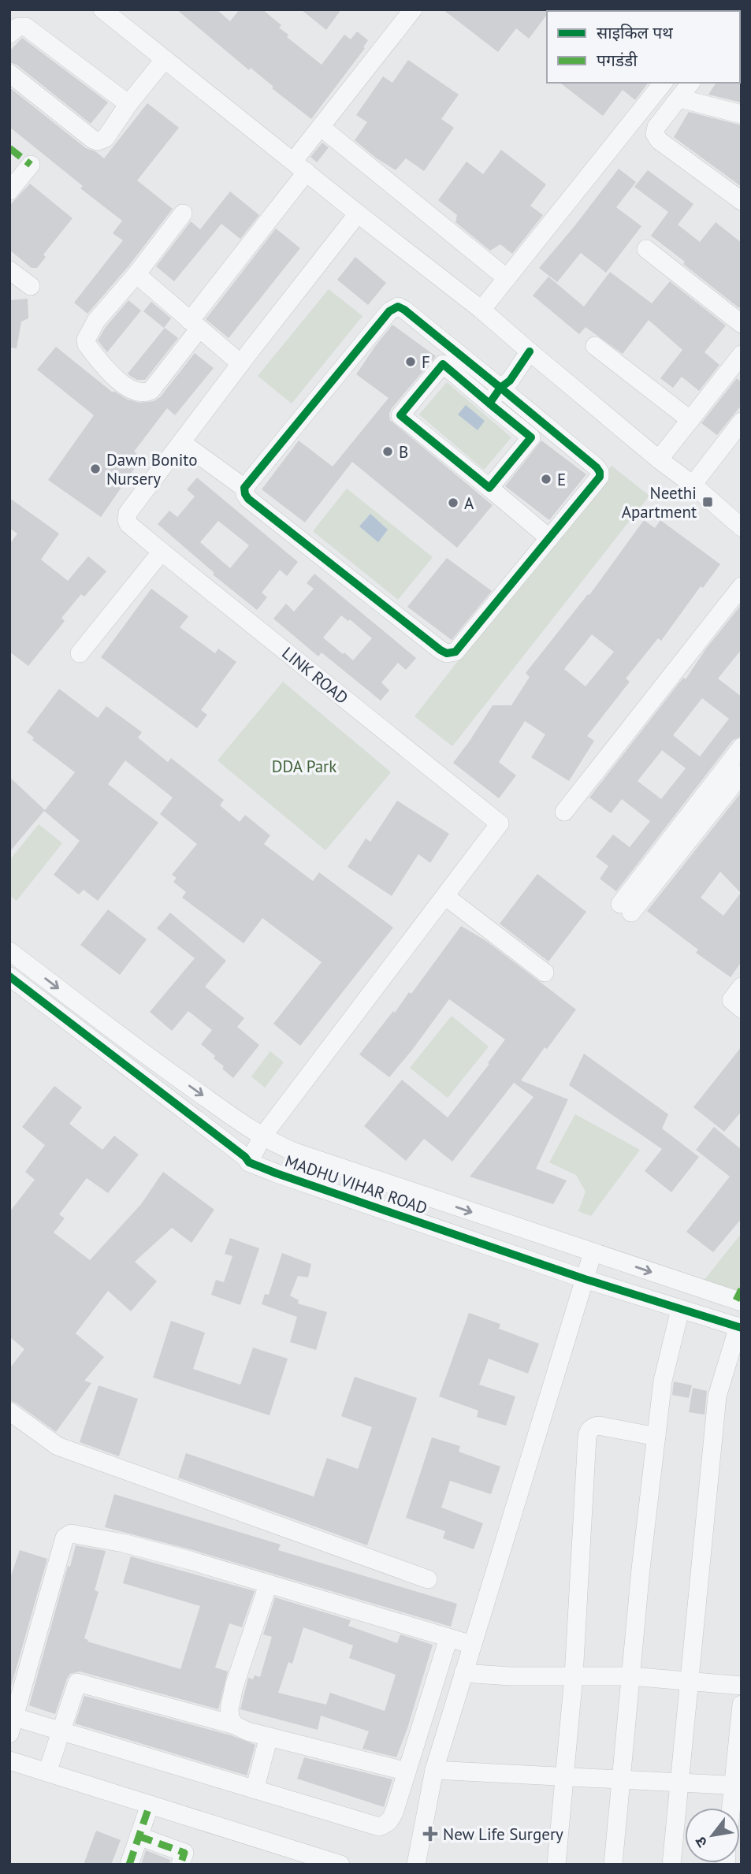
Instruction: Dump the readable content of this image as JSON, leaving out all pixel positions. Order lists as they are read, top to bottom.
{
  "streets": {
    "street": ["LINK ROAD", "MADHU VIHAR ROAD"]
  },
  "crossings": [
    ["LINK ROAD", "MADHU VIHAR ROAD"]
  ],
  "parks": ["DDA Park"],
  "places": {
    "other": [
      "F",
      "B",
      "Dawn Bonito Nursery",
      "E",
      "A"
    ],
    "transit": ["Neethi Apartment"],
    "health": ["New Life Surgery"]
  },
  "legend": ["साइकिल पथ", "पगडंडी"],
  "north": "bottom left"
}
